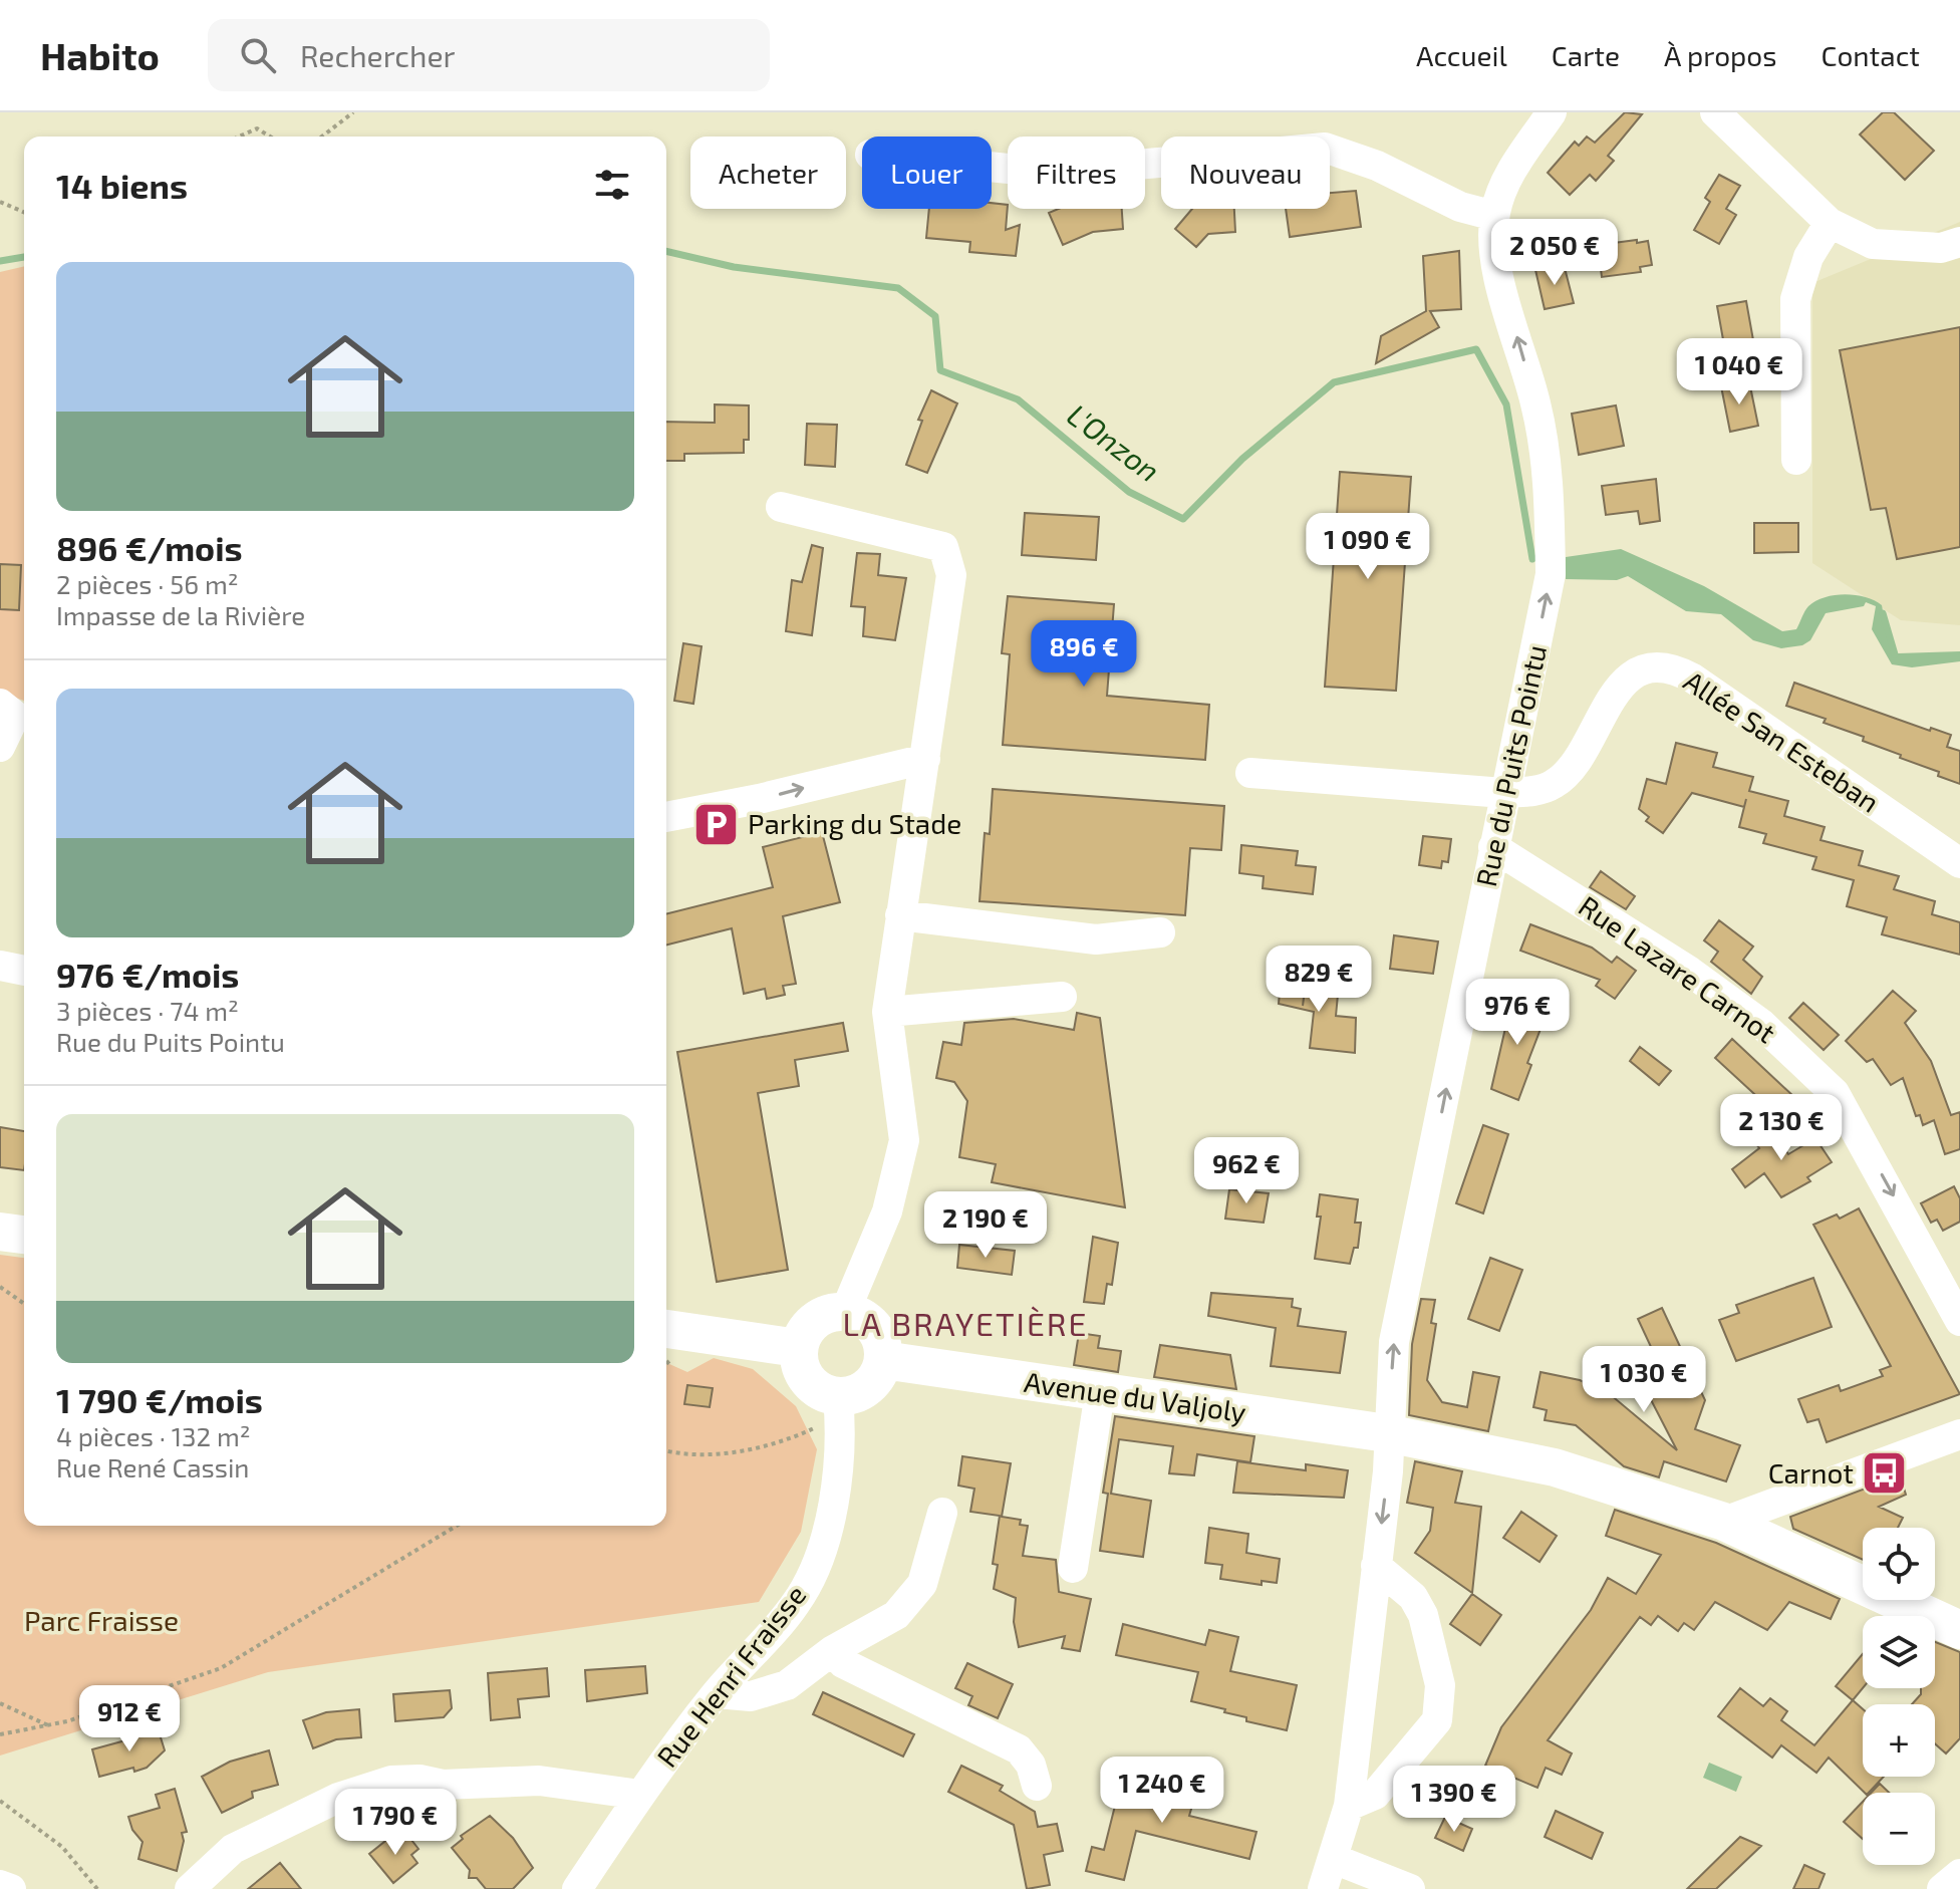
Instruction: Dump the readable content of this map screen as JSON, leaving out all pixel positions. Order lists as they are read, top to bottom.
{
  "streets": {
    "main road": ["Avenue du Valjoly"],
    "street": [
      "Allée San Esteban",
      "Rue du Puits Pointu",
      "Rue Lazare Carnot",
      "Rue Henri Fraisse"
    ]
  },
  "crossings": [
    ["Allée San Esteban", "Rue du Puits Pointu"],
    ["Rue du Puits Pointu", "Rue Lazare Carnot"],
    ["Rue du Puits Pointu", "Avenue du Valjoly"],
    ["Avenue du Valjoly", "Rue Henri Fraisse"]
  ],
  "one_way": ["Rue Lazare Carnot"],
  "districts": ["LA BRAYETIÈRE"],
  "water": ["L'Onzon"],
  "parks": ["Parc Fraisse"],
  "places": {
    "parking": ["Parking du Stade"],
    "bus stop": ["Carnot"]
  },
  "page": {
    "header": "Habito",
    "search": "Rechercher",
    "nav": [
      "Accueil",
      "Carte",
      "À propos",
      "Contact"
    ],
    "chip": [
      "Acheter",
      "Louer",
      "Filtres",
      "Nouveau"
    ],
    "heading": "14 biens",
    "price": [
      "2 050 €",
      "1 040 €",
      "1 090 €",
      "896 €",
      "829 €",
      "976 €",
      "2 130 €",
      "962 €",
      "2 190 €",
      "1 030 €",
      "912 €",
      "1 240 €",
      "1 390 €",
      "1 790 €"
    ],
    "list": [
      {
        "name": "896 €/mois",
        "note": "2 pièces · 56 m² · Impasse de la Rivière"
      },
      {
        "name": "976 €/mois",
        "note": "3 pièces · 74 m² · Rue du Puits Pointu"
      },
      {
        "name": "1 790 €/mois",
        "note": "4 pièces · 132 m² · Rue René Cassin"
      }
    ],
    "map_buttons": ["+", "−"]
  }
}
